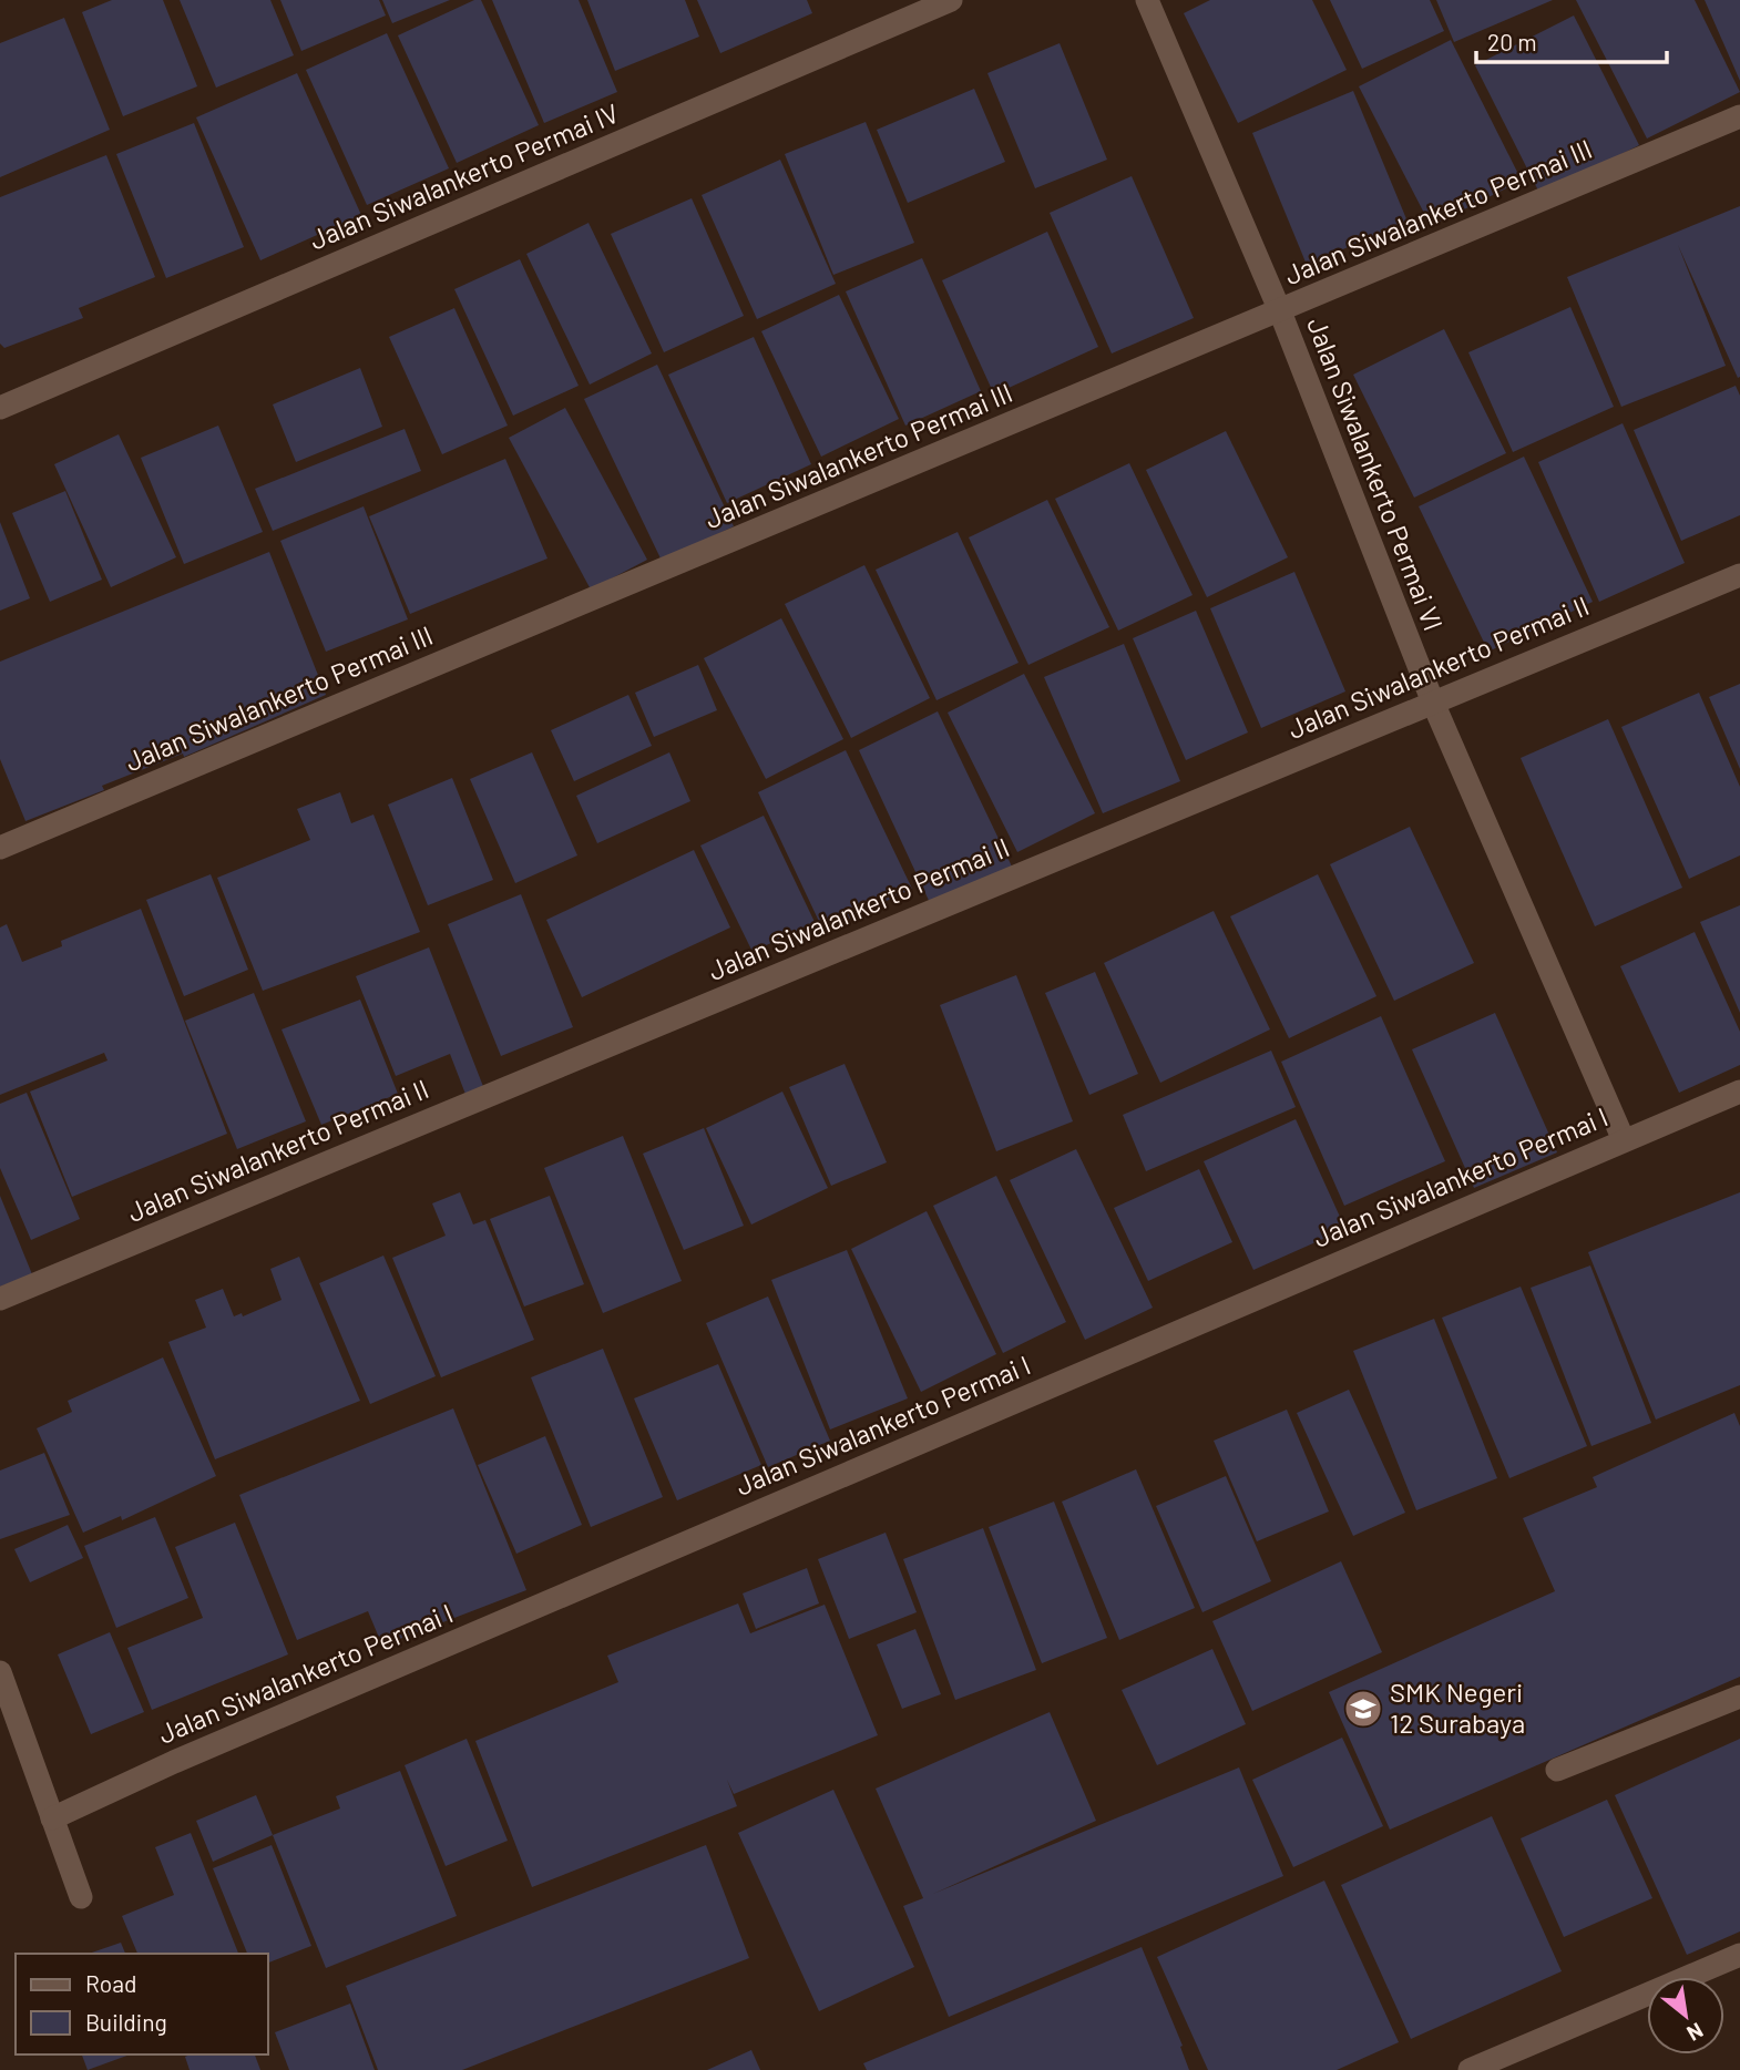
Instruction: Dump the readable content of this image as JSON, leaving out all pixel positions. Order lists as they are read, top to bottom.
{
  "streets": {
    "street": [
      "Jalan Siwalankerto Permai IV",
      "Jalan Siwalankerto Permai III",
      "Jalan Siwalankerto Permai VI",
      "Jalan Siwalankerto Permai II",
      "Jalan Siwalankerto Permai I"
    ]
  },
  "crossings": [
    ["Jalan Siwalankerto Permai III", "Jalan Siwalankerto Permai VI"],
    ["Jalan Siwalankerto Permai VI", "Jalan Siwalankerto Permai II"],
    ["Jalan Siwalankerto Permai VI", "Jalan Siwalankerto Permai I"]
  ],
  "places": {
    "school or university": ["SMK Negeri 12 Surabaya"]
  },
  "legend": ["Road", "Building"],
  "scale_bar": "20 m",
  "north": "bottom right"
}
